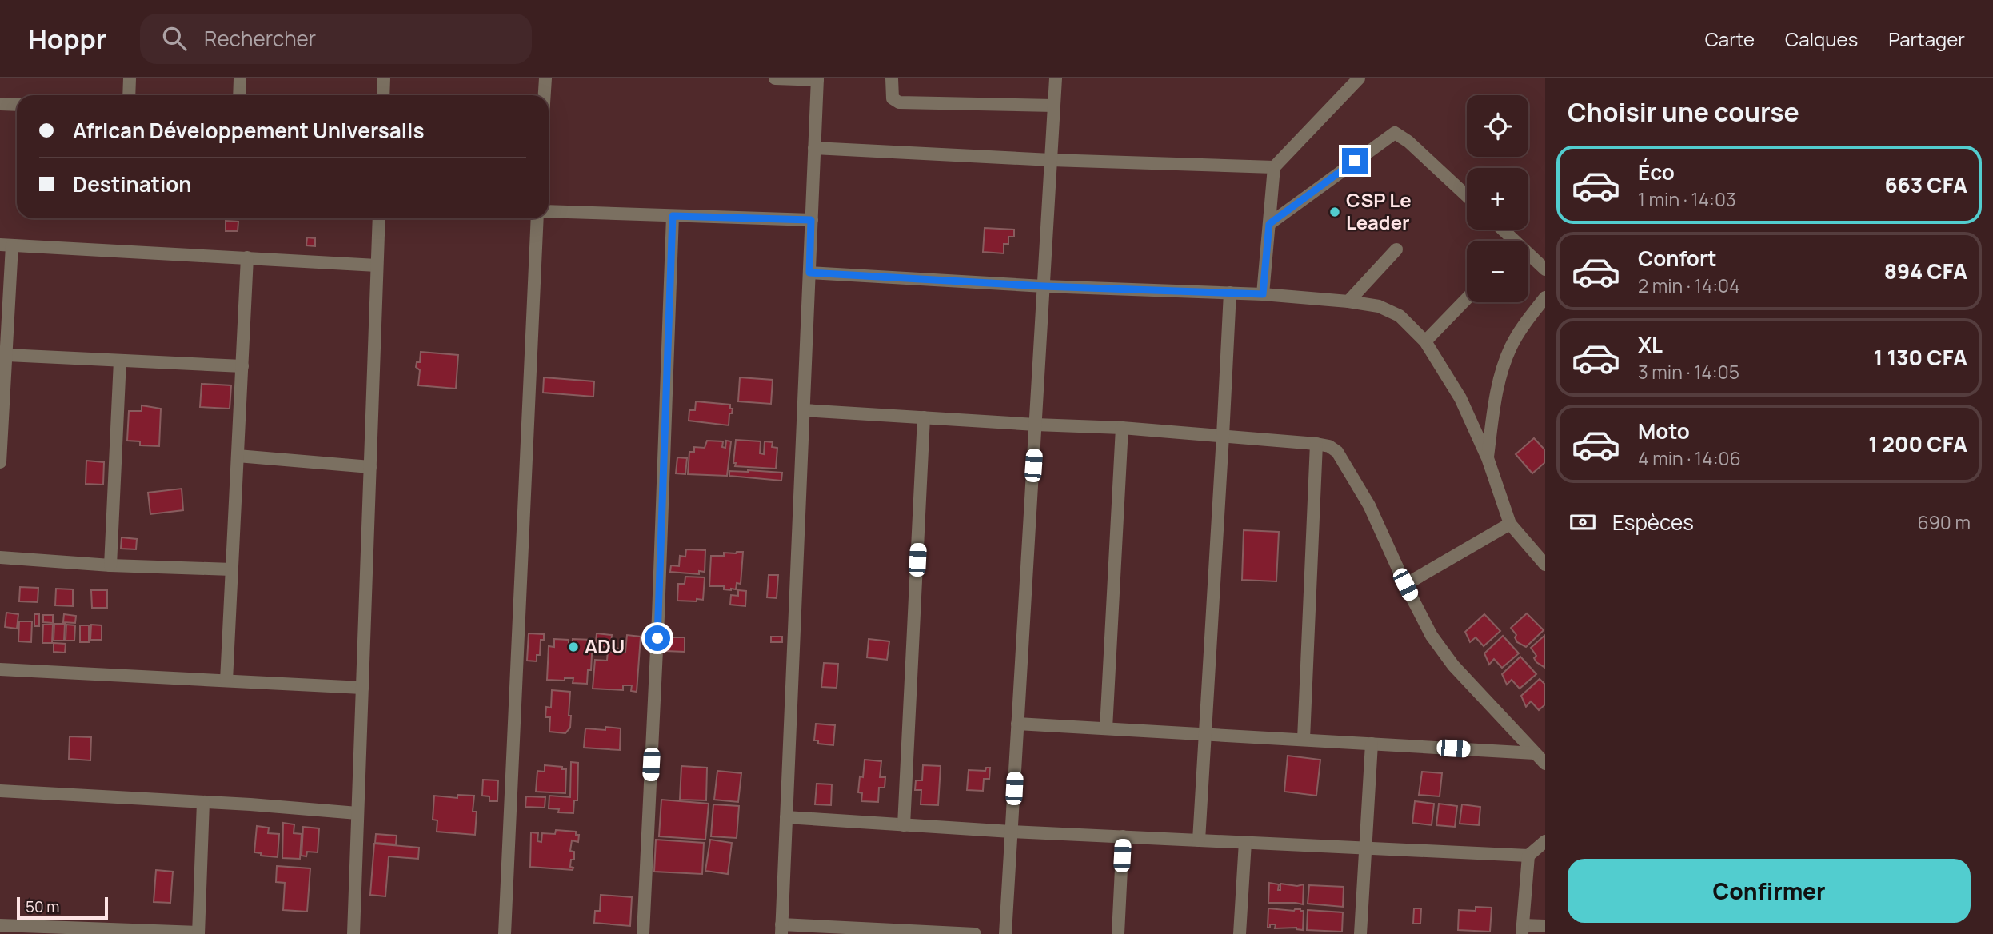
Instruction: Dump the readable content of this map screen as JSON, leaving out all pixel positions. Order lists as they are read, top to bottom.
{
  "places": ["CSP Le Leader", "ADU"],
  "scale_bar": "50 m",
  "page": {
    "header": "Hoppr",
    "search": "Rechercher",
    "nav": ["Carte", "Calques", "Partager"],
    "heading": "Choisir une course",
    "map_buttons": ["+", "−"],
    "banner": ["African Développement Universalis", "Destination"],
    "list": [
      {
        "name": "Éco",
        "note": "1 min · 14:03",
        "value": "663 CFA"
      },
      {
        "name": "Confort",
        "note": "2 min · 14:04",
        "value": "894 CFA"
      },
      {
        "name": "XL",
        "note": "3 min · 14:05",
        "value": "1 130 CFA"
      },
      {
        "name": "Moto",
        "note": "4 min · 14:06",
        "value": "1 200 CFA"
      }
    ],
    "pay": ["Espèces", "690 m"],
    "buttons": "Confirmer",
    "scale": "50 m"
  }
}
